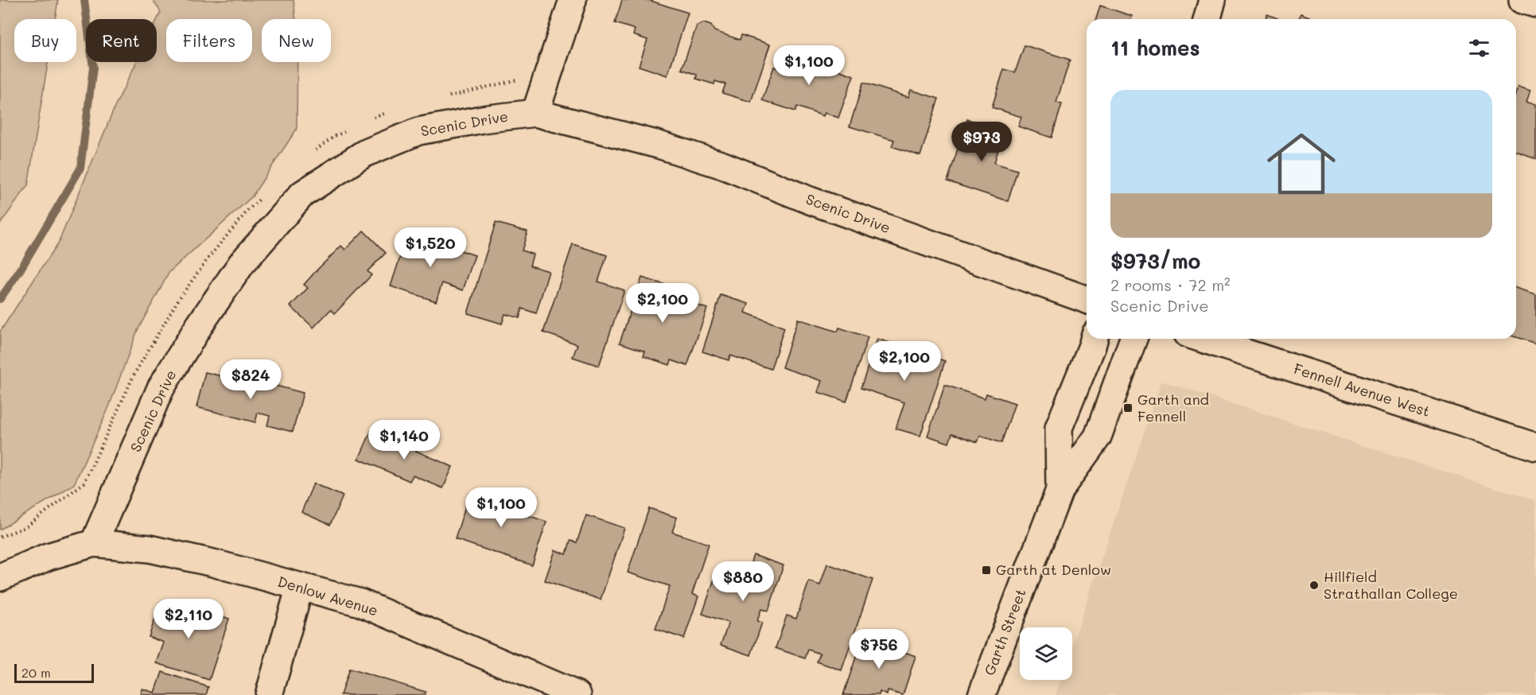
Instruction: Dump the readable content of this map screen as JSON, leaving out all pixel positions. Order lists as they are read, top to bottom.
{
  "streets": {
    "street": [
      "Scenic Drive",
      "Fennell Avenue West",
      "Denlow Avenue",
      "Garth Street"
    ]
  },
  "crossings": [
    ["Scenic Drive", "Denlow Avenue"]
  ],
  "places": {
    "transit": ["Garth and Fennell", "Garth at Denlow"],
    "other": ["Hillfield Strathallan College"]
  },
  "scale_bar": "20 m",
  "page": {
    "chip": [
      "Buy",
      "Rent",
      "Filters",
      "New"
    ],
    "heading": "11 homes",
    "price": [
      "$1,100",
      "$973",
      "$1,520",
      "$2,100",
      "$2,100",
      "$824",
      "$1,140",
      "$1,100",
      "$880",
      "$2,110",
      "$756"
    ],
    "list": [
      {
        "name": "$973/mo",
        "note": "2 rooms · 72 m² · Scenic Drive"
      }
    ],
    "scale": "20 m"
  }
}
